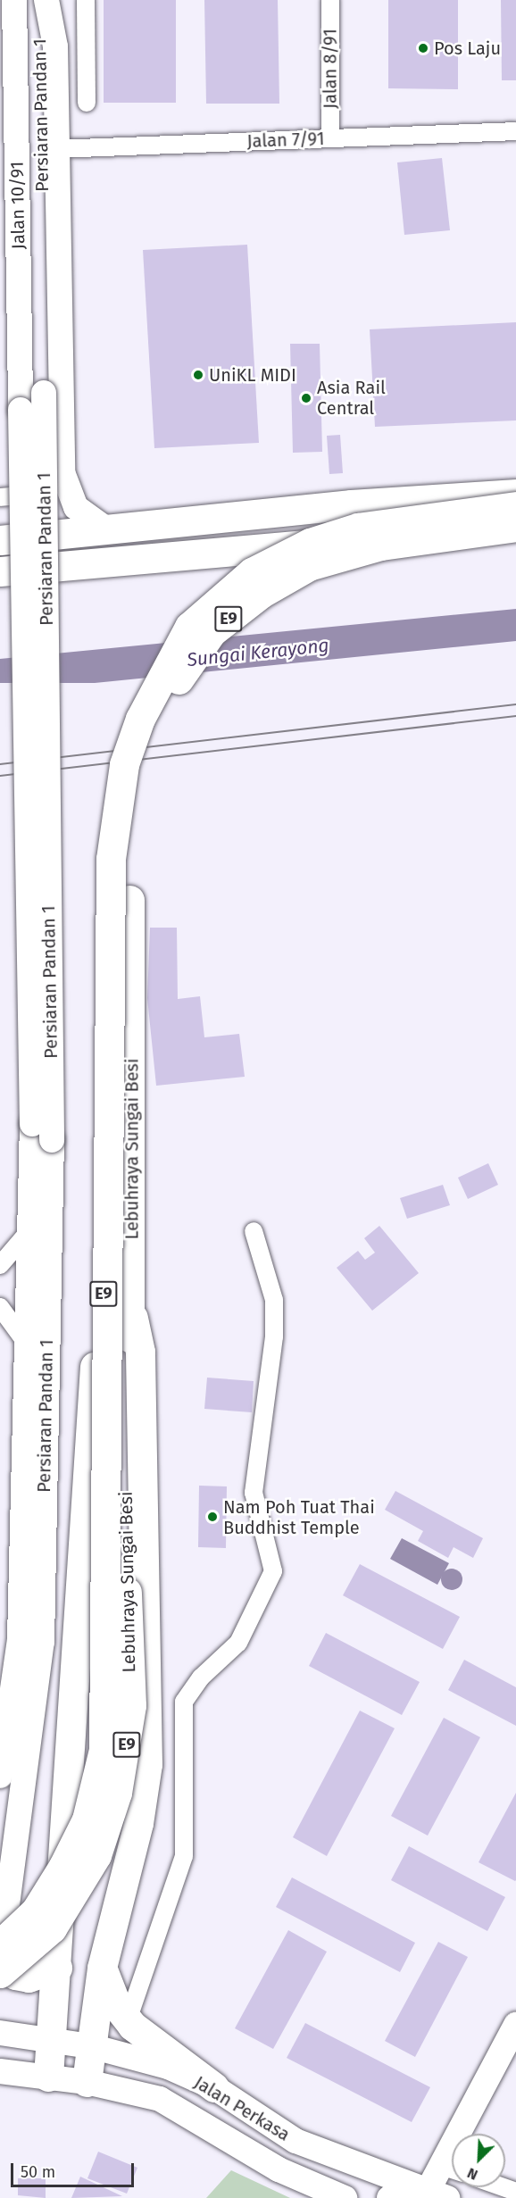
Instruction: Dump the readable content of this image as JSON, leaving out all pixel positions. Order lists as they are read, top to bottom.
{
  "streets": {
    "highway": ["E9", "Lebuhraya Sungai Besi"],
    "street": [
      "Jalan 8/91",
      "Persiaran Pandan 1",
      "Jalan 7/91",
      "Jalan 10/91",
      "Jalan Perkasa"
    ]
  },
  "crossings": [
    ["Jalan 8/91", "Jalan 7/91"],
    ["Persiaran Pandan 1", "Jalan 10/91"],
    ["E9", "Lebuhraya Sungai Besi"]
  ],
  "water": ["Sungai Kerayong"],
  "places": [
    "Pos Laju",
    "UniKL MIDI",
    "Asia Rail Central",
    "Nam Poh Tuat Thai Buddhist Temple"
  ],
  "scale_bar": "50 m",
  "north": "bottom left"
}
